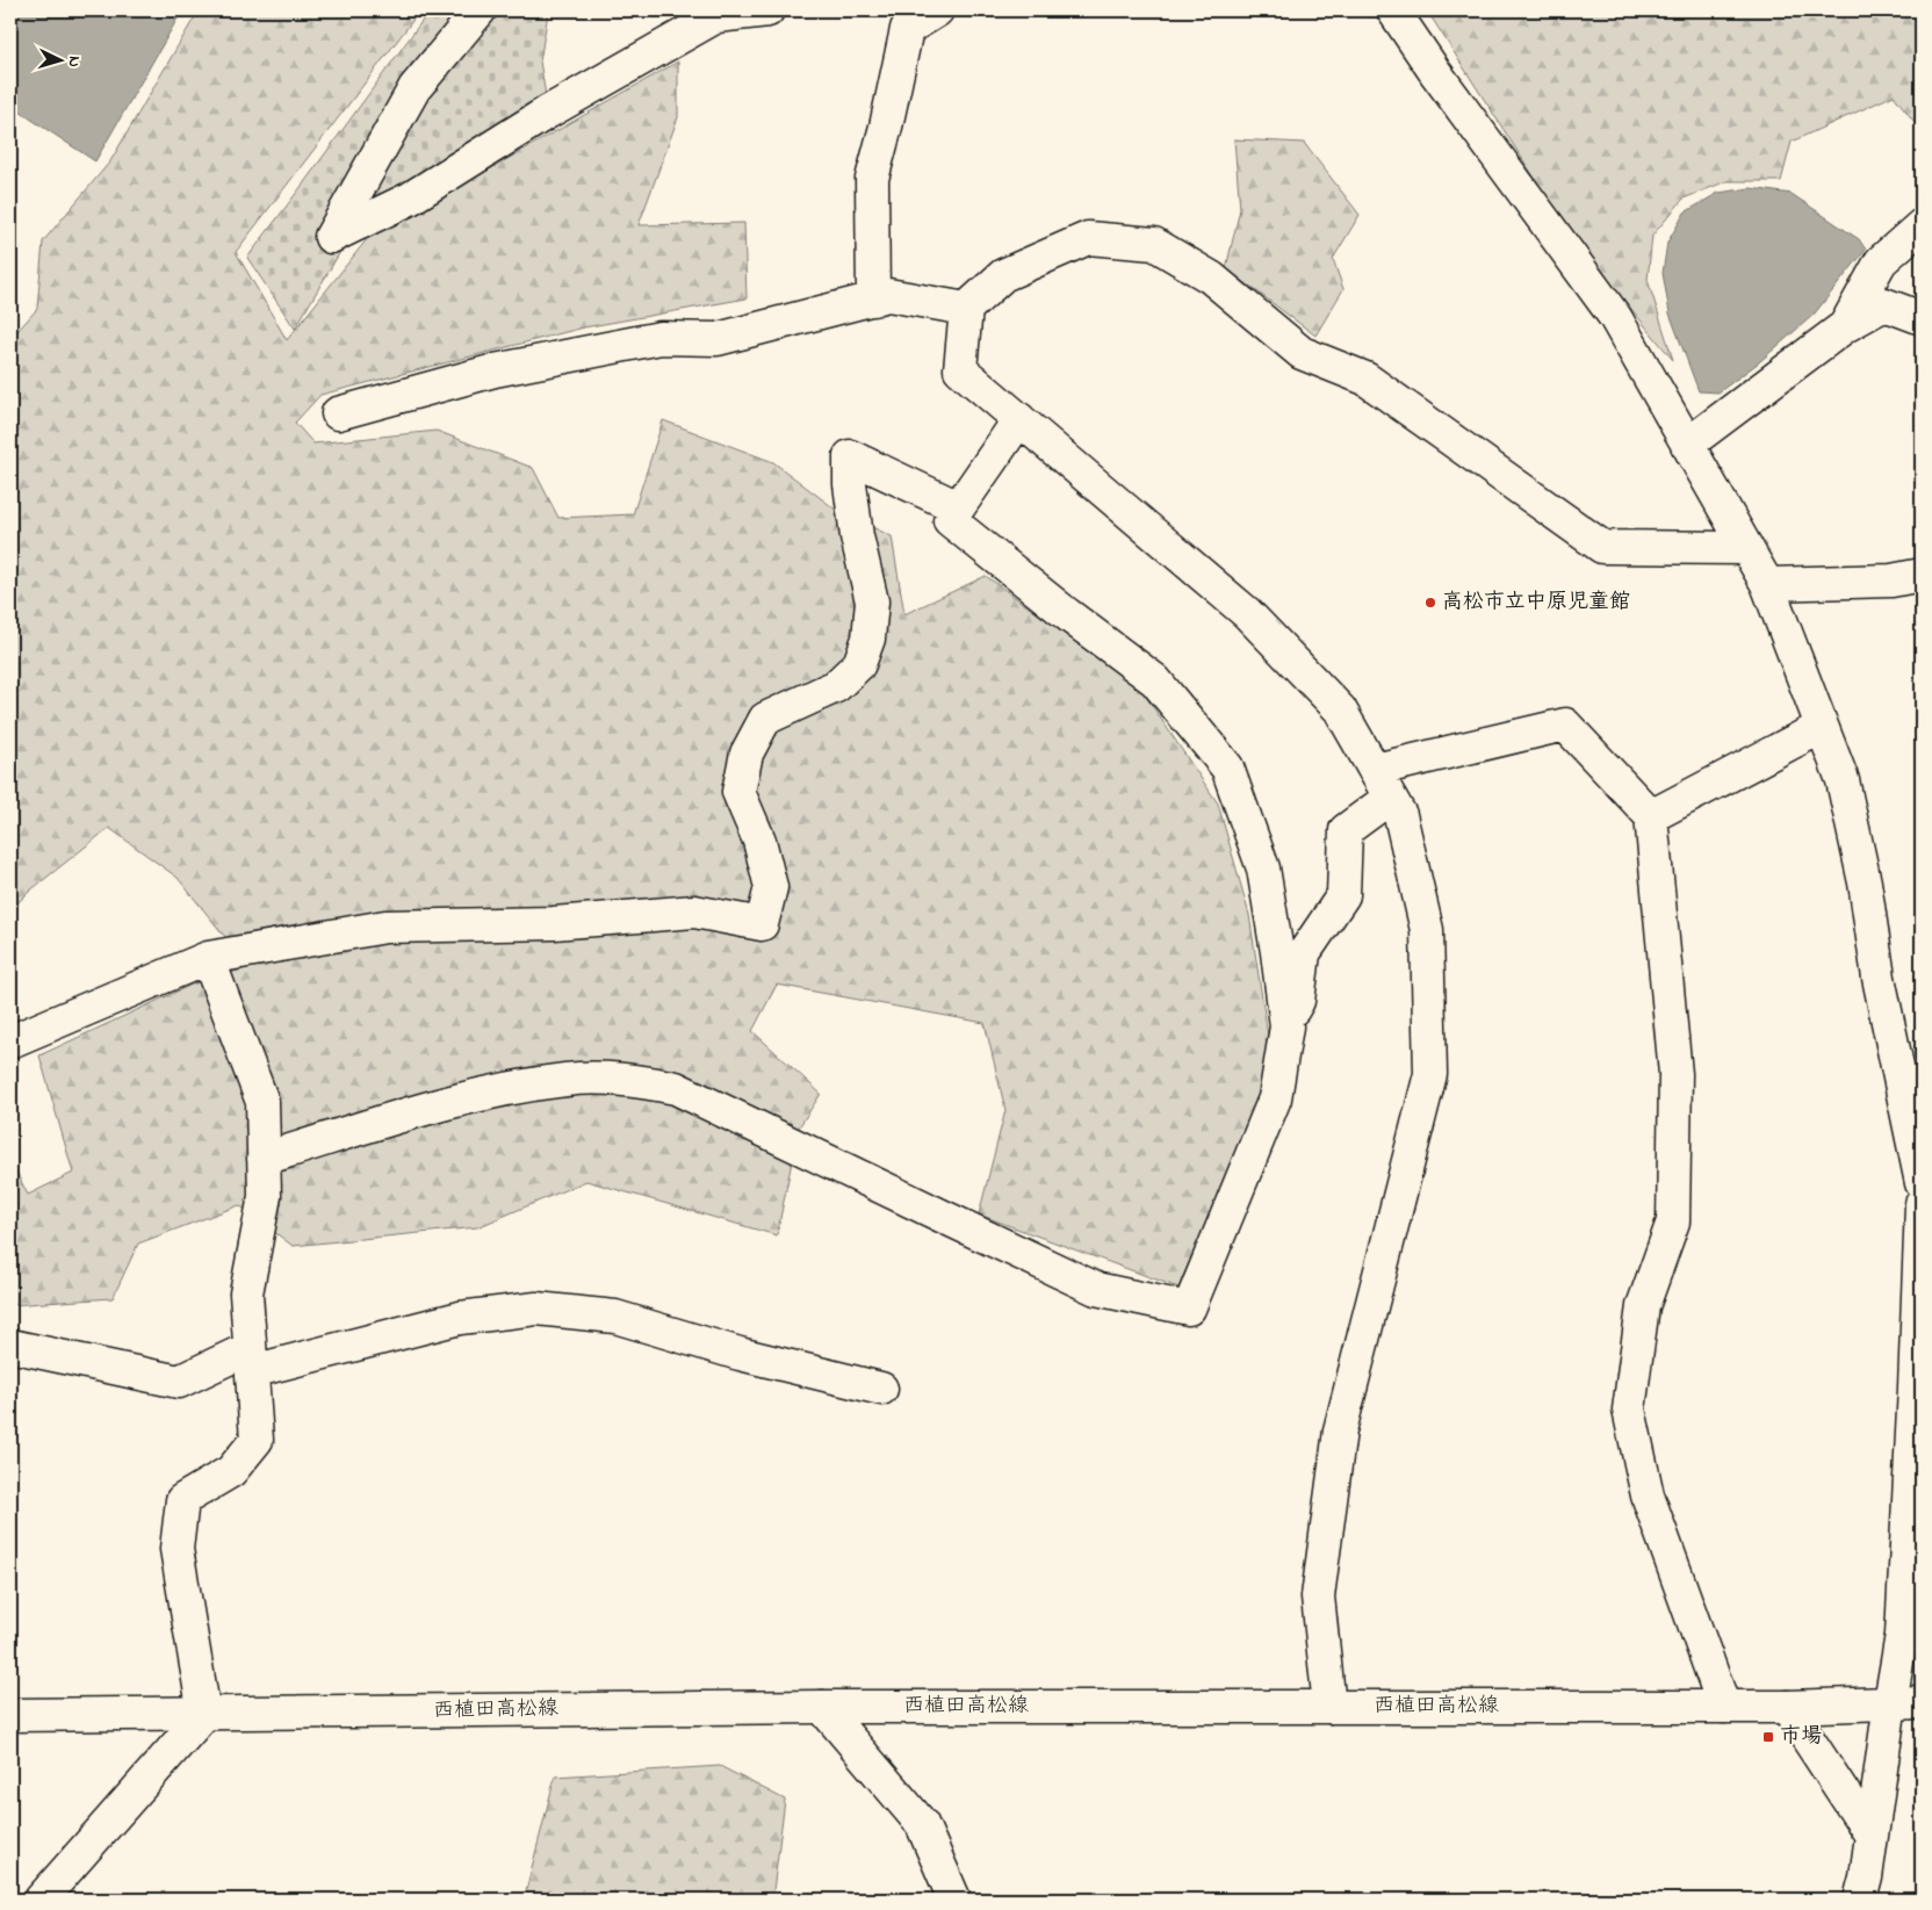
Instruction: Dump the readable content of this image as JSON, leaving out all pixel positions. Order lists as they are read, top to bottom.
{
  "streets": {
    "street": ["西植田高松線"]
  },
  "places": {
    "other": ["高松市立中原児童館"],
    "transit": ["市場"]
  },
  "north": "right"
}
